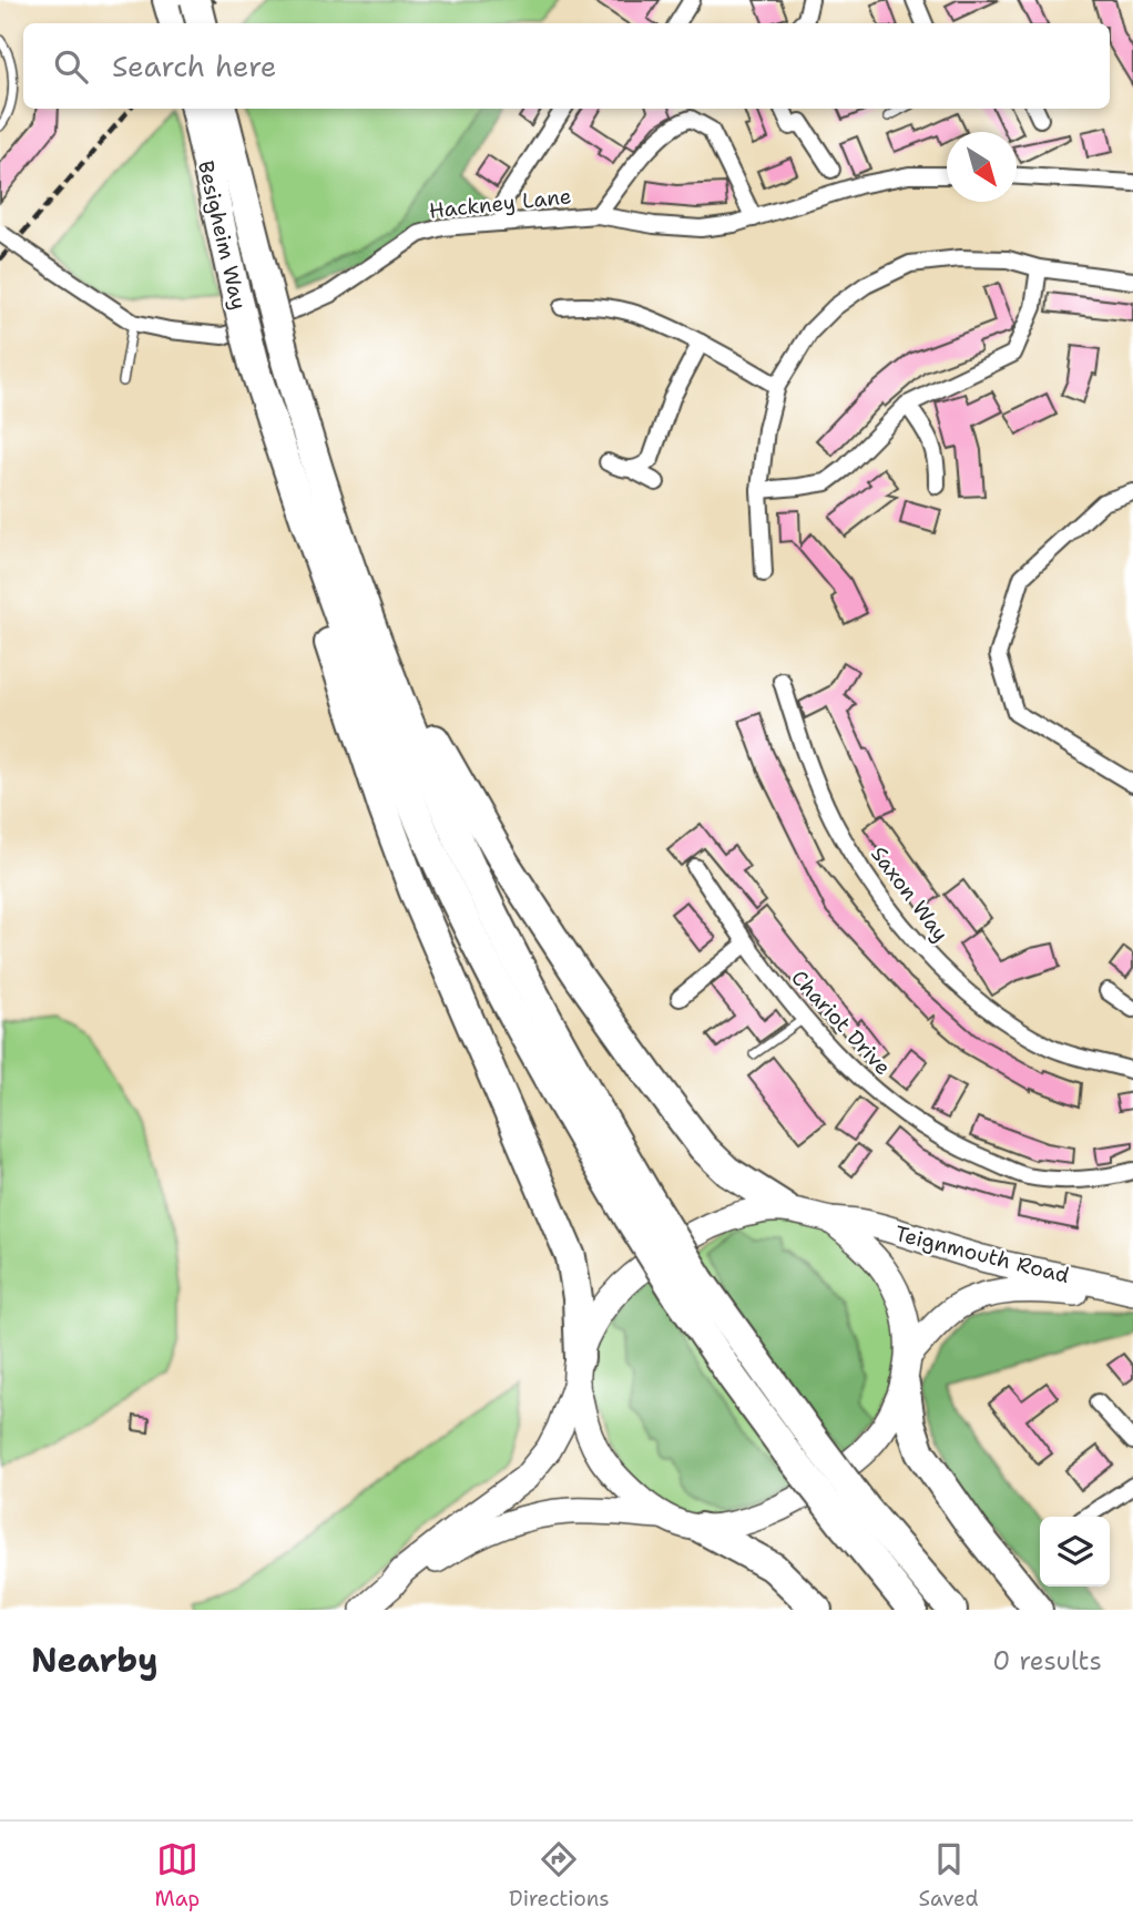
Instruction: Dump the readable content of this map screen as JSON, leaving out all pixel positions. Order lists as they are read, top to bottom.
{
  "streets": {
    "highway": ["Besigheim Way"],
    "main road": ["Teignmouth Road"],
    "street": ["Hackney Lane", "Saxon Way", "Chariot Drive"]
  },
  "north": "bottom right",
  "page": {
    "search": "Search here",
    "heading": ["Nearby", "0 results"],
    "nav": ["Map", "Directions", "Saved"]
  }
}
